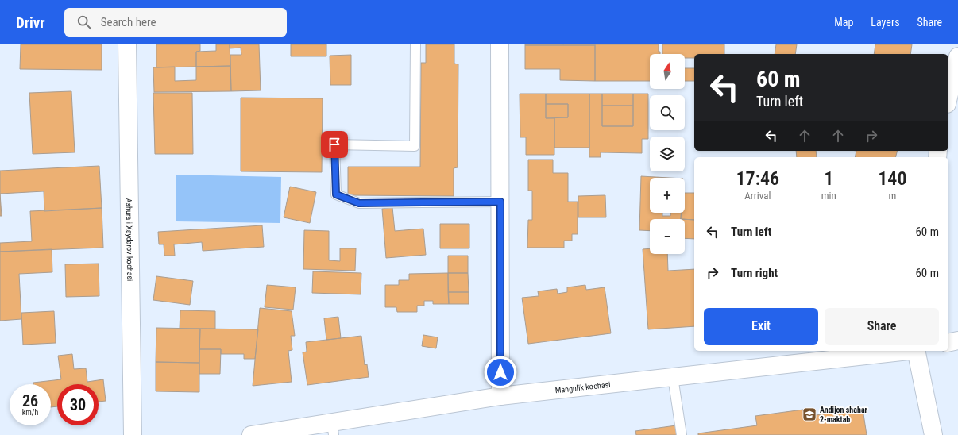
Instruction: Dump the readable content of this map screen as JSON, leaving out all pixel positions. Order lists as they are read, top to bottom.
{
  "streets": {
    "street": ["Ashurali Xaydarov ko'chasi", "Mangulik ko'chasi"]
  },
  "places": {
    "school or university": ["Andijon shahar 2-maktab"]
  },
  "north": "top",
  "page": {
    "header": "Drivr",
    "search": "Search here",
    "nav": ["Map", "Layers", "Share"],
    "map_buttons": ["+", "−"],
    "turn": ["60 m", "Turn left"],
    "eta": [
      "17:46",
      "Arrival",
      "1",
      "min",
      "140",
      "m"
    ],
    "list": [
      {
        "name": "Turn left",
        "value": "60 m"
      },
      {
        "name": "Turn right",
        "value": "60 m"
      }
    ],
    "buttons": ["Exit", "Share"],
    "speed": "26 km/h",
    "limit": "30"
  }
}
